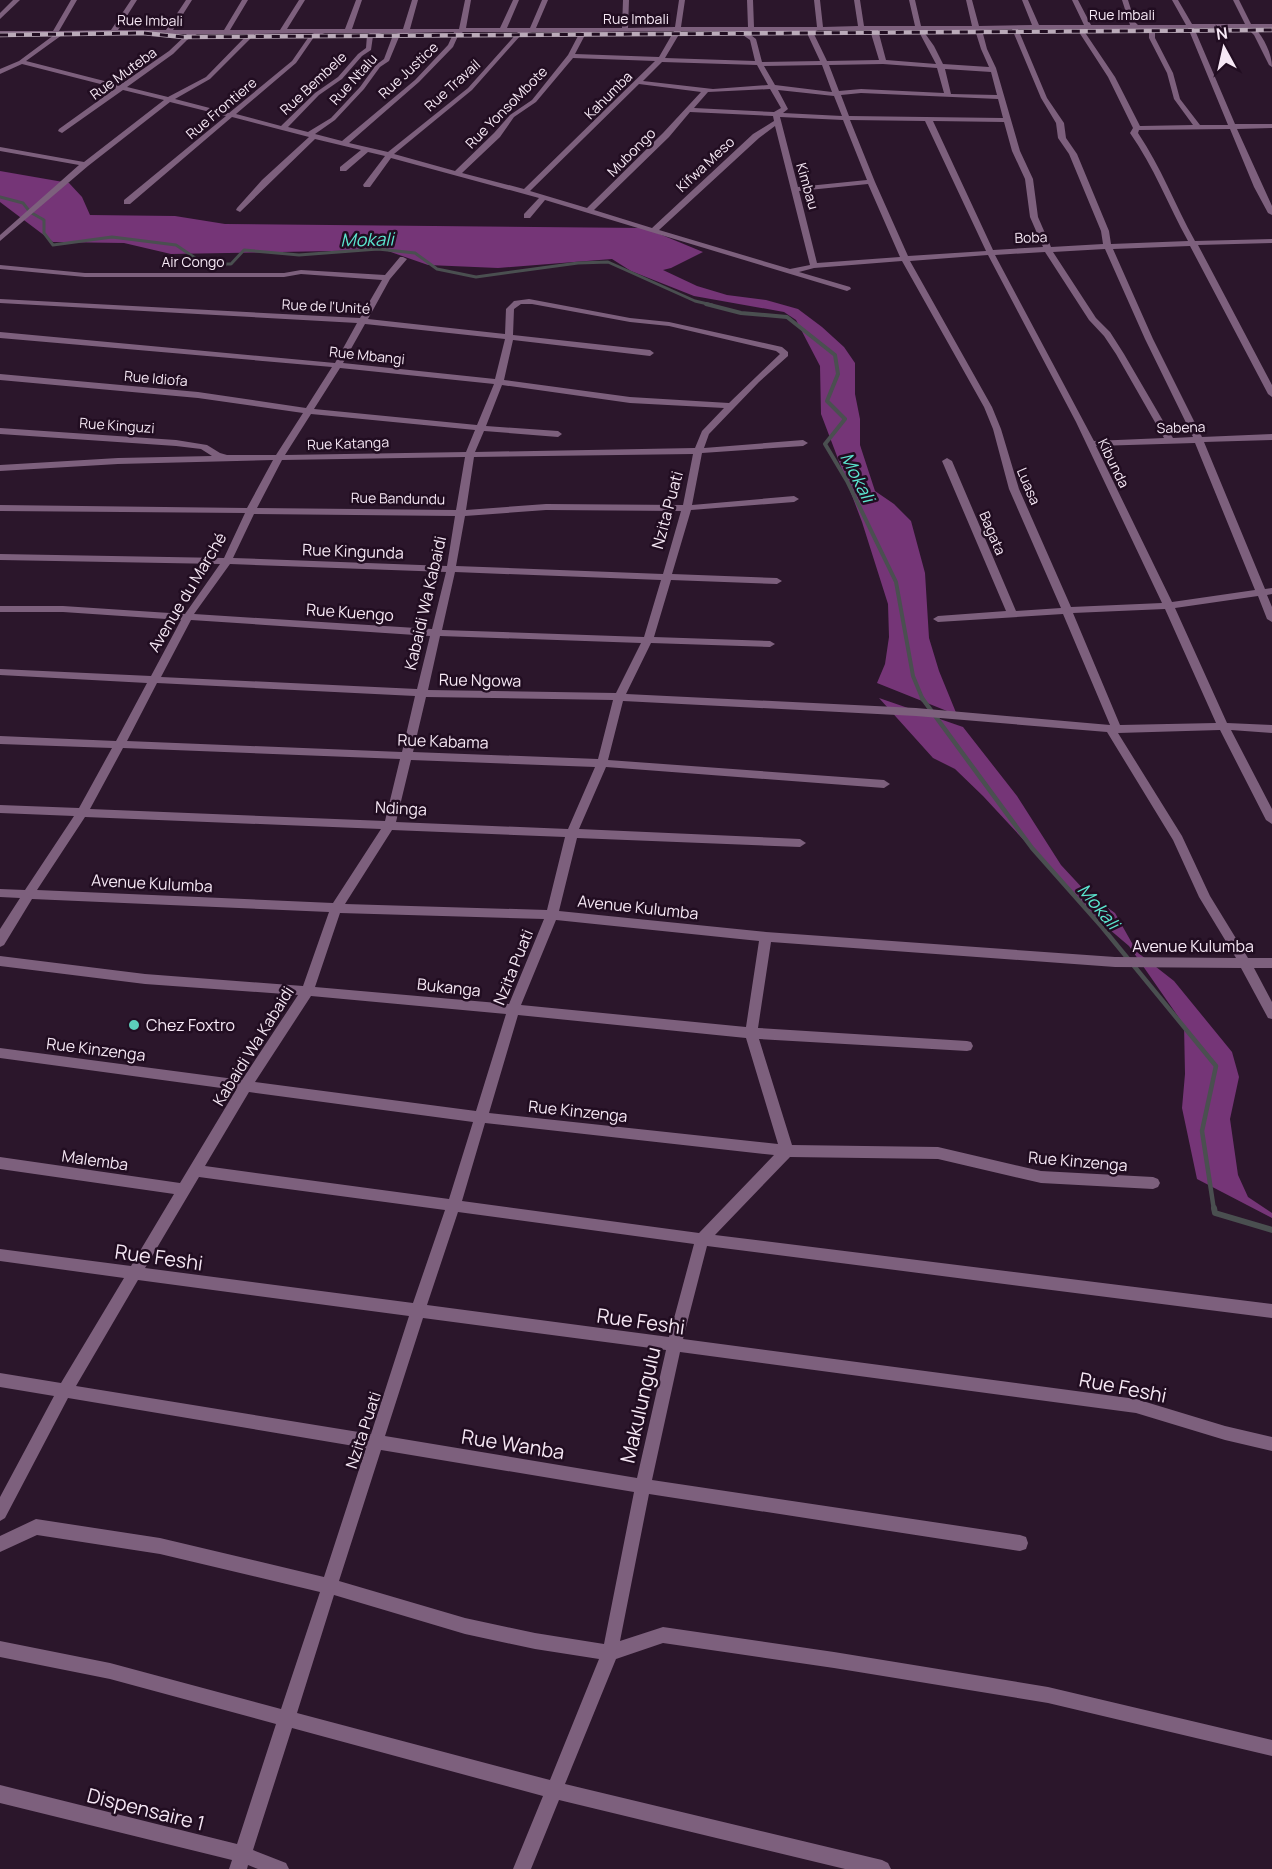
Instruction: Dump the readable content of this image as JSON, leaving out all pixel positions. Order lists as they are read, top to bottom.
{
  "streets": {
    "street": [
      "Rue Imbali",
      "Rue Justice",
      "Rue Muteba",
      "Rue Ntalu",
      "Rue Bembele",
      "Rue Travail",
      "Kahumba",
      "Rue YonsoMbote",
      "Rue Frontiere",
      "Mubongo",
      "Kifwa Meso",
      "Kimbau",
      "Boba",
      "Air Congo",
      "Rue de l'Unité",
      "Rue Mbangi",
      "Rue Idiofa",
      "Rue Kinguzi",
      "Sabena",
      "Rue Katanga",
      "Kibunda",
      "Luasa",
      "Rue Bandundu",
      "Nzita Puati",
      "Bagata",
      "Rue Kingunda",
      "Avenue du Marché",
      "Kabaidi Wa Kabaidi",
      "Rue Kuengo",
      "Rue Ngowa",
      "Rue Kabama",
      "Ndinga",
      "Avenue Kulumba",
      "Bukanga",
      "Rue Kinzenga",
      "Malemba",
      "Rue Feshi",
      "Makulungulu",
      "Rue Wanba",
      "Dispensaire 1"
    ]
  },
  "crossings": [
    ["Rue Imbali", "Rue Justice"],
    ["Rue Imbali", "Rue Muteba"],
    ["Rue Imbali", "Rue Ntalu"],
    ["Rue Imbali", "Rue Bembele"],
    ["Rue Imbali", "Rue Travail"],
    ["Rue Imbali", "Kahumba"],
    ["Rue Imbali", "Rue YonsoMbote"],
    ["Rue Imbali", "Rue Frontiere"],
    ["Rue Imbali", "Luasa"],
    ["Kifwa Meso", "Kimbau"],
    ["Kimbau", "Boba"],
    ["Boba", "Kibunda"],
    ["Boba", "Luasa"],
    ["Air Congo", "Avenue du Marché"],
    ["Rue de l'Unité", "Avenue du Marché"],
    ["Rue de l'Unité", "Kabaidi Wa Kabaidi"],
    ["Rue Mbangi", "Nzita Puati"],
    ["Rue Mbangi", "Avenue du Marché"],
    ["Rue Mbangi", "Kabaidi Wa Kabaidi"],
    ["Rue Idiofa", "Avenue du Marché"],
    ["Rue Idiofa", "Kabaidi Wa Kabaidi"],
    ["Rue Kinguzi", "Rue Katanga"],
    ["Sabena", "Kibunda"],
    ["Rue Katanga", "Nzita Puati"],
    ["Rue Katanga", "Avenue du Marché"],
    ["Rue Katanga", "Kabaidi Wa Kabaidi"],
    ["Kibunda", "Rue Ngowa"],
    ["Luasa", "Rue Ngowa"],
    ["Luasa", "Avenue Kulumba"],
    ["Rue Bandundu", "Nzita Puati"],
    ["Rue Bandundu", "Avenue du Marché"],
    ["Rue Bandundu", "Kabaidi Wa Kabaidi"],
    ["Nzita Puati", "Rue Kingunda"],
    ["Nzita Puati", "Kabaidi Wa Kabaidi"],
    ["Nzita Puati", "Rue Kuengo"],
    ["Nzita Puati", "Rue Ngowa"],
    ["Nzita Puati", "Rue Kabama"],
    ["Nzita Puati", "Ndinga"],
    ["Nzita Puati", "Avenue Kulumba"],
    ["Nzita Puati", "Bukanga"],
    ["Nzita Puati", "Rue Kinzenga"],
    ["Nzita Puati", "Rue Feshi"],
    ["Nzita Puati", "Rue Wanba"],
    ["Nzita Puati", "Dispensaire 1"],
    ["Rue Kingunda", "Avenue du Marché"],
    ["Rue Kingunda", "Kabaidi Wa Kabaidi"],
    ["Avenue du Marché", "Rue Kuengo"],
    ["Avenue du Marché", "Rue Ngowa"],
    ["Avenue du Marché", "Rue Kabama"],
    ["Avenue du Marché", "Ndinga"],
    ["Avenue du Marché", "Avenue Kulumba"],
    ["Kabaidi Wa Kabaidi", "Rue Kuengo"],
    ["Kabaidi Wa Kabaidi", "Rue Ngowa"],
    ["Kabaidi Wa Kabaidi", "Rue Kabama"],
    ["Kabaidi Wa Kabaidi", "Ndinga"],
    ["Kabaidi Wa Kabaidi", "Avenue Kulumba"],
    ["Kabaidi Wa Kabaidi", "Bukanga"],
    ["Kabaidi Wa Kabaidi", "Rue Kinzenga"],
    ["Kabaidi Wa Kabaidi", "Malemba"],
    ["Kabaidi Wa Kabaidi", "Rue Feshi"],
    ["Kabaidi Wa Kabaidi", "Rue Wanba"],
    ["Rue Kinzenga", "Makulungulu"],
    ["Rue Feshi", "Makulungulu"],
    ["Makulungulu", "Rue Wanba"]
  ],
  "water": ["Mokali"],
  "places": ["Chez Foxtro"],
  "north": "top"
}
